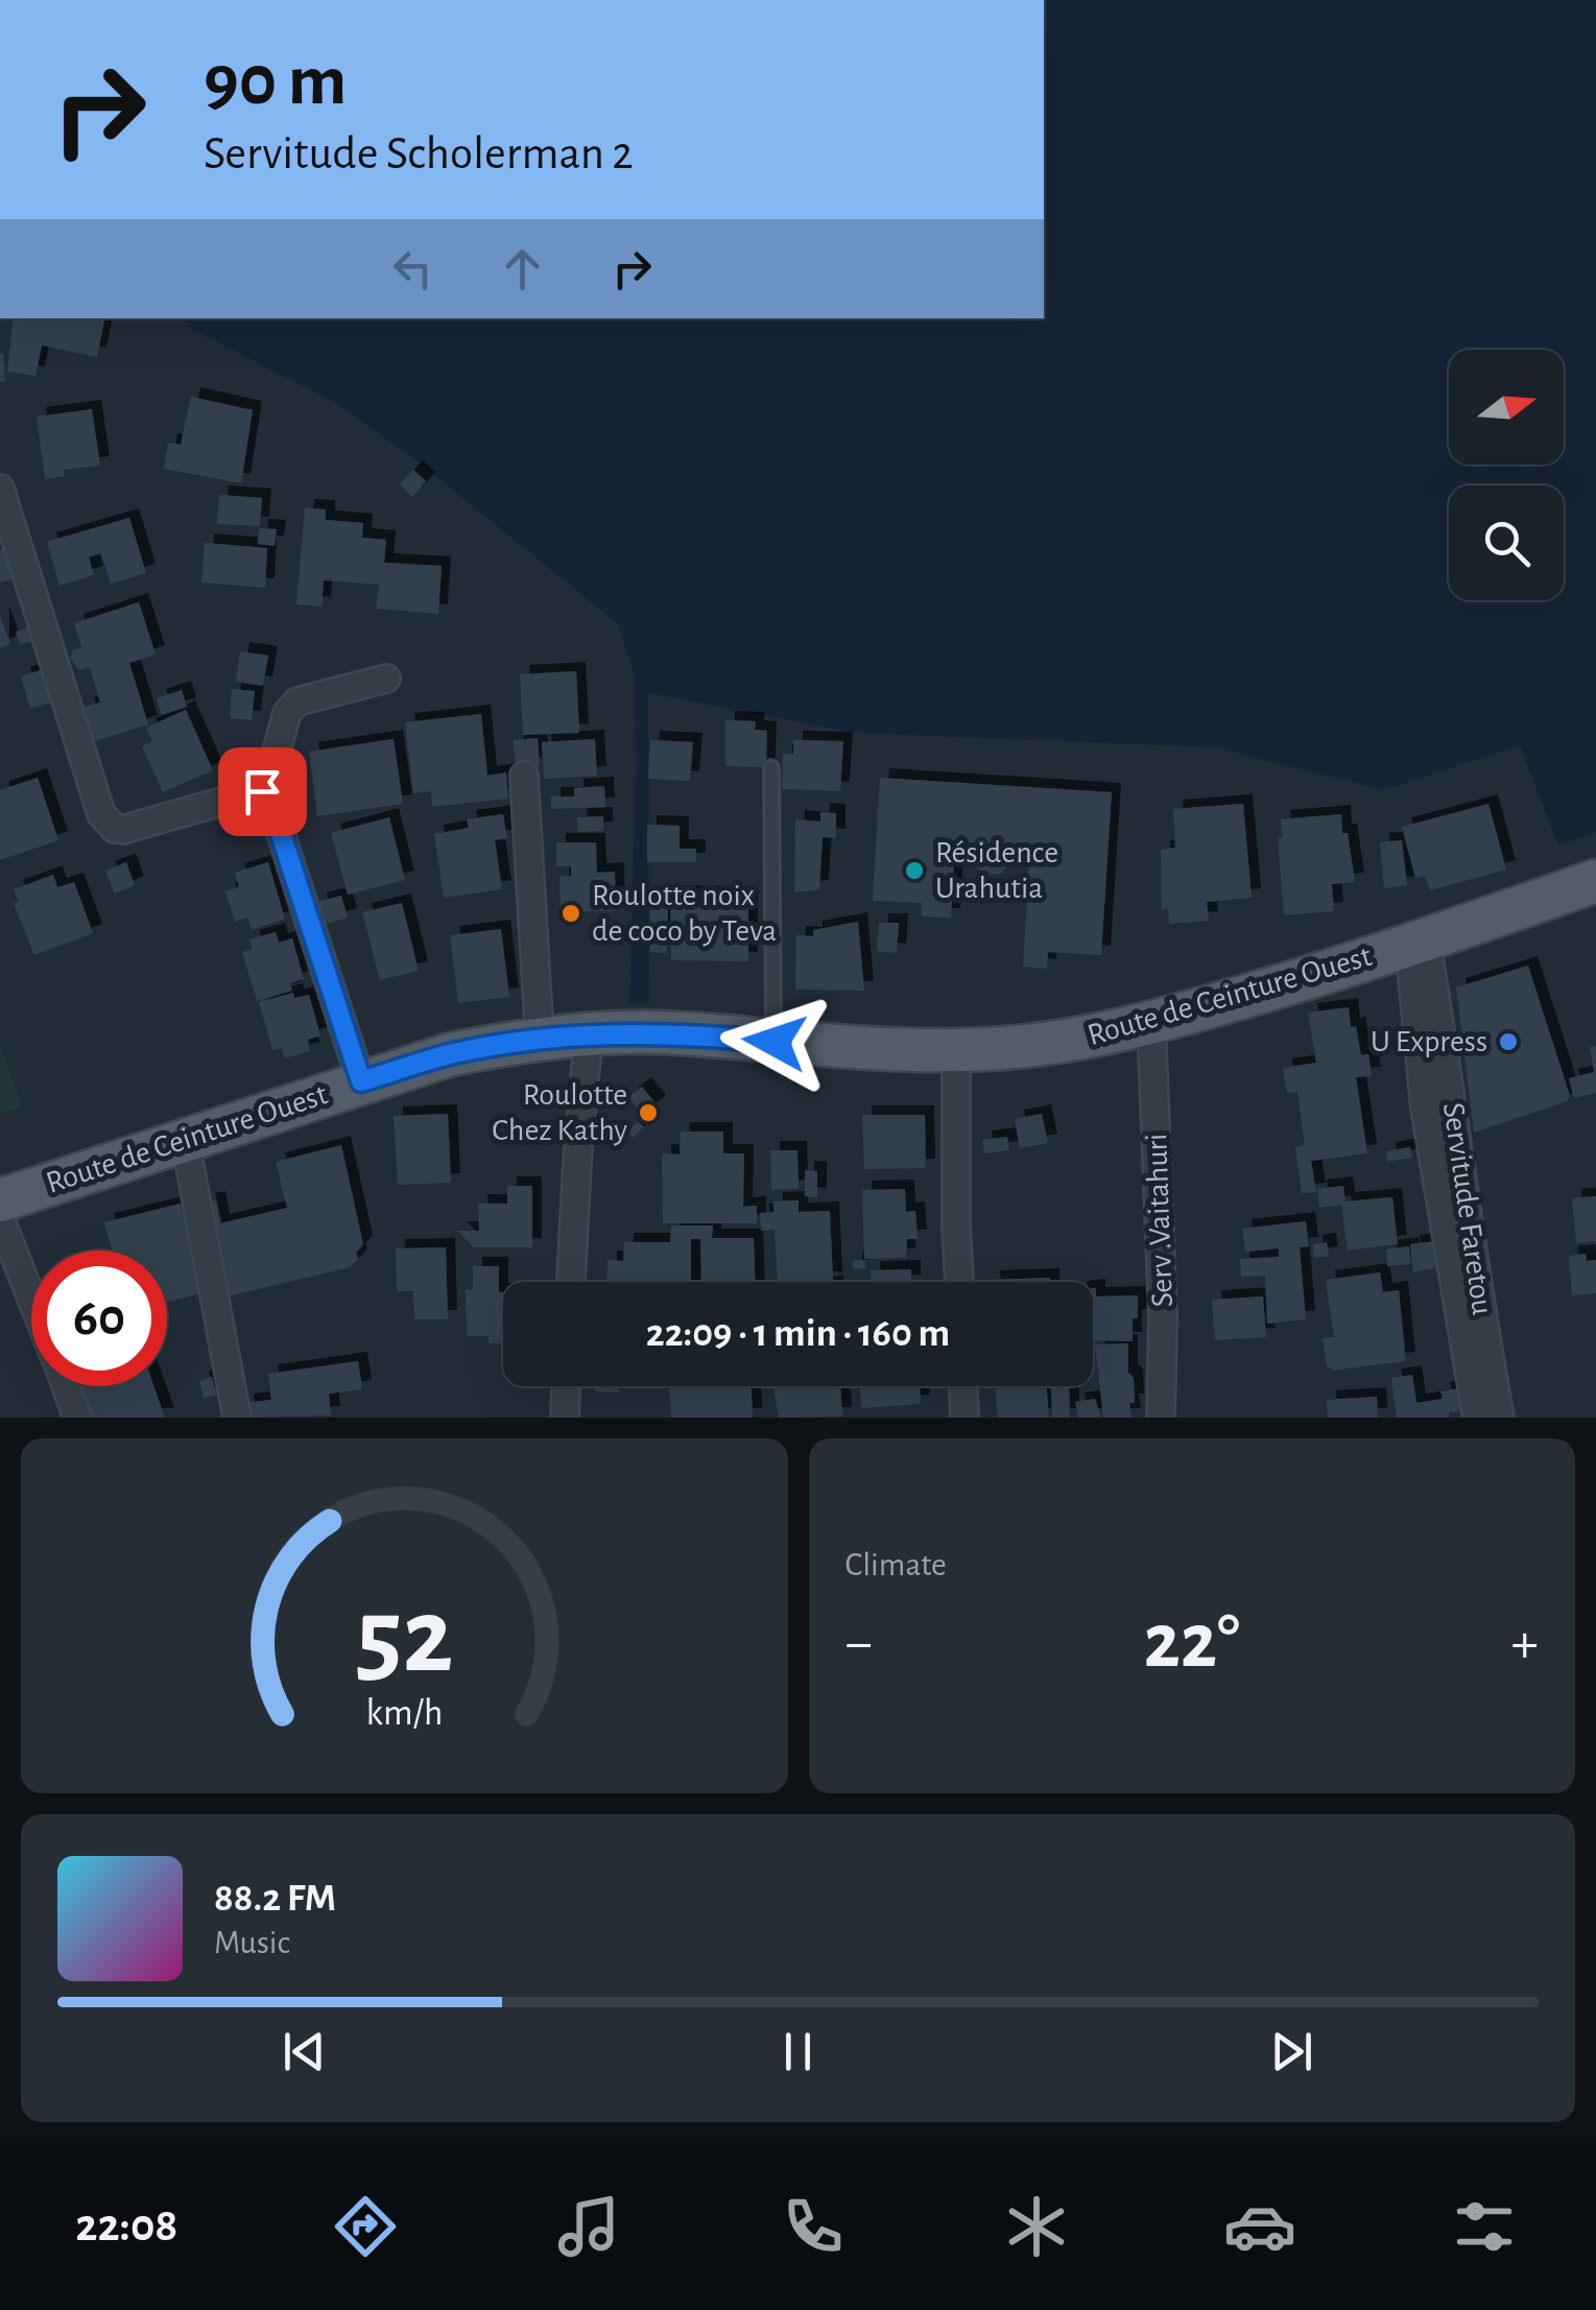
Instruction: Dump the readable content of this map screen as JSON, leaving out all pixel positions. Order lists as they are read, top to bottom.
{
  "streets": {
    "main road": ["Route de Ceinture Ouest"],
    "street": ["Servitude Faretou", "Serv .Vaitahuri"]
  },
  "crossings": [
    ["Route de Ceinture Ouest", "Servitude Faretou"],
    ["Route de Ceinture Ouest", "Serv .Vaitahuri"]
  ],
  "places": [
    "Résidence Urahutia",
    "Roulotte noix de coco by Teva",
    "U Express",
    "Roulotte Chez Kathy"
  ],
  "north": "right",
  "page": {
    "turn": ["90 m", "Servitude Scholerman 2"],
    "limit": "60",
    "trip": "22:09 · 1 min · 160 m",
    "tile": "Climate",
    "heat": ["−", "22°", "+"],
    "song": ["88.2 FM", "Music"],
    "tabs": "22:08",
    "gauge": ["52", "km/h"]
  }
}
